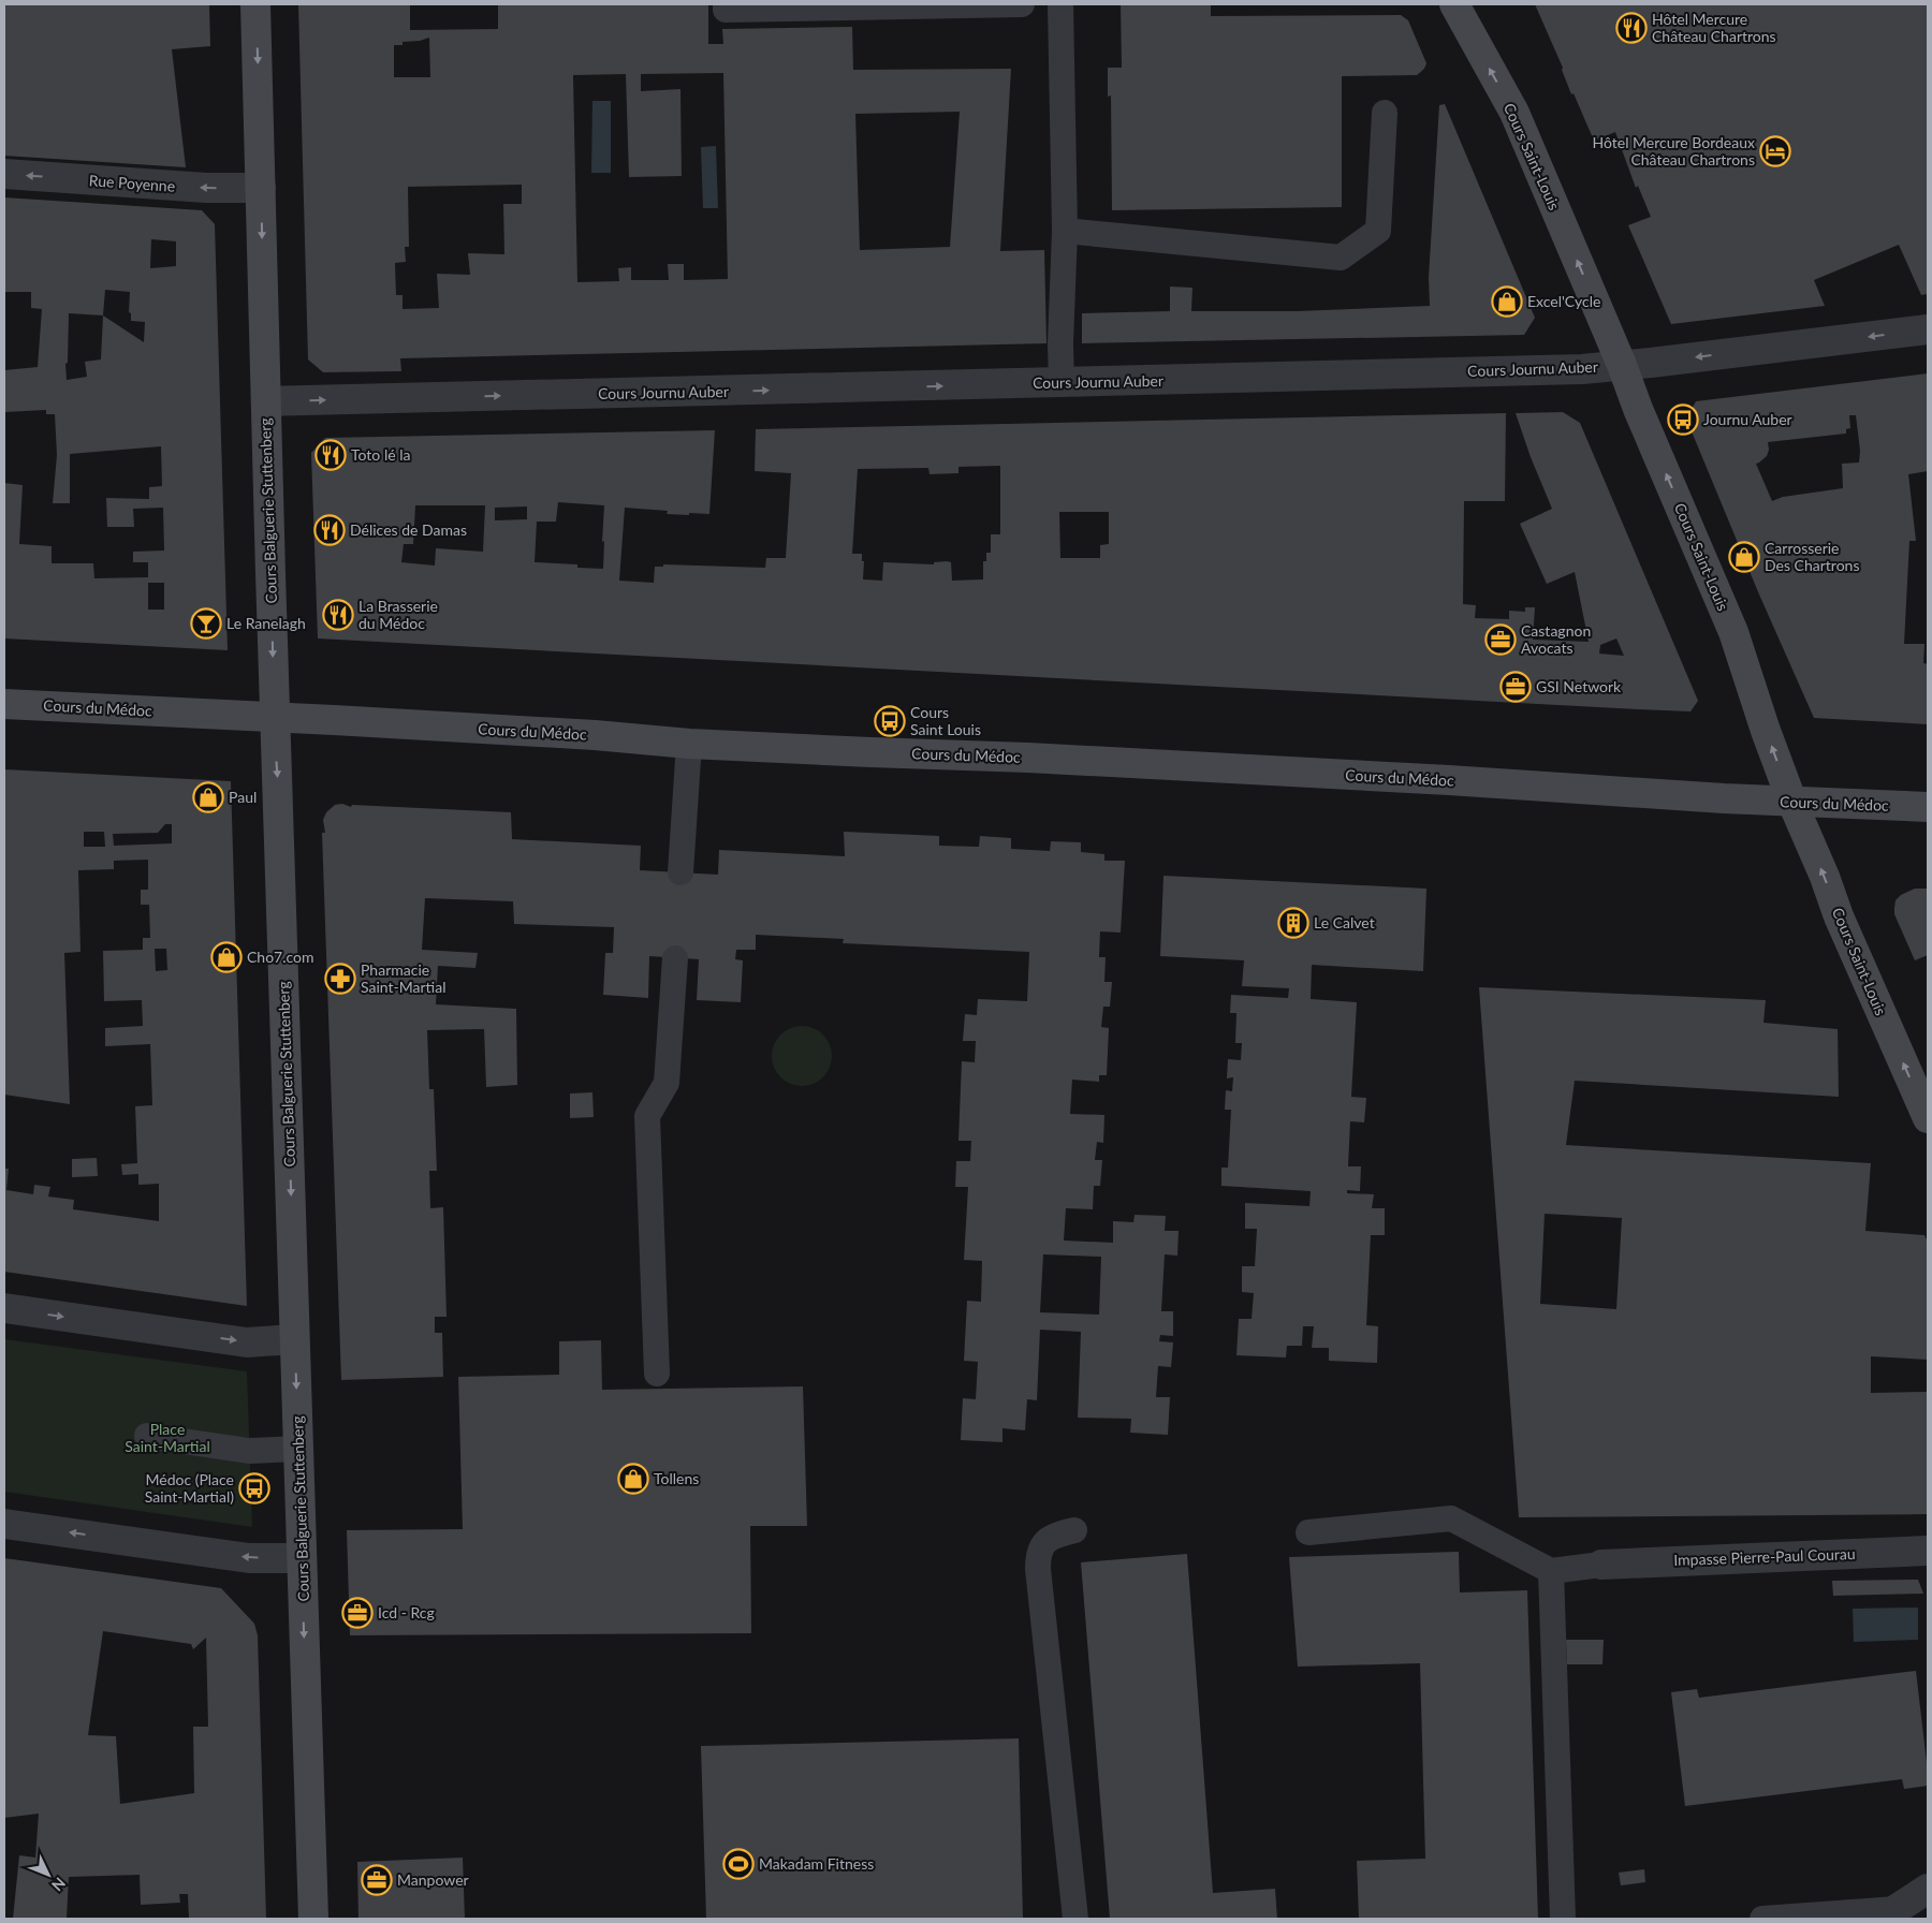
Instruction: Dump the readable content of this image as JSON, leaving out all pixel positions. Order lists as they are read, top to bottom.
{
  "streets": {
    "main road": ["Cours Saint-Louis", "Cours Balguerie Stuttenberg", "Cours du Médoc"],
    "street": ["Rue Poyenne", "Cours Journu Auber", "Impasse Pierre-Paul Courau"]
  },
  "crossings": [
    ["Cours Saint-Louis", "Cours Journu Auber"],
    ["Cours Saint-Louis", "Cours du Médoc"],
    ["Rue Poyenne", "Cours Balguerie Stuttenberg"],
    ["Cours Journu Auber", "Cours Balguerie Stuttenberg"],
    ["Cours Balguerie Stuttenberg", "Cours du Médoc"]
  ],
  "one_way": ["Cours Saint-Louis", "Rue Poyenne", "Cours Balguerie Stuttenberg"],
  "parks": ["Place Saint-Martial"],
  "places": {
    "restaurant": [
      "Hôtel Mercure Château Chartrons",
      "Toto lé la",
      "Délices de Damas",
      "La Brasserie du Médoc"
    ],
    "hotel": ["Hôtel Mercure Bordeaux Château Chartrons"],
    "shop": [
      "Excel'Cycle",
      "Carrosserie Des Chartrons",
      "Paul",
      "Cho7.com",
      "Tollens"
    ],
    "bus stop": ["Journu Auber", "Cours Saint Louis", "Médoc (Place Saint-Martial)"],
    "bar": ["Le Ranelagh"],
    "office": [
      "Castagnon Avocats",
      "GSI Network",
      "Icd - Rcg",
      "Manpower"
    ],
    "building": ["Le Calvet"],
    "pharmacy": ["Pharmacie Saint-Martial"],
    "sports": ["Makadam Fitness"]
  },
  "north": "bottom right"
}
